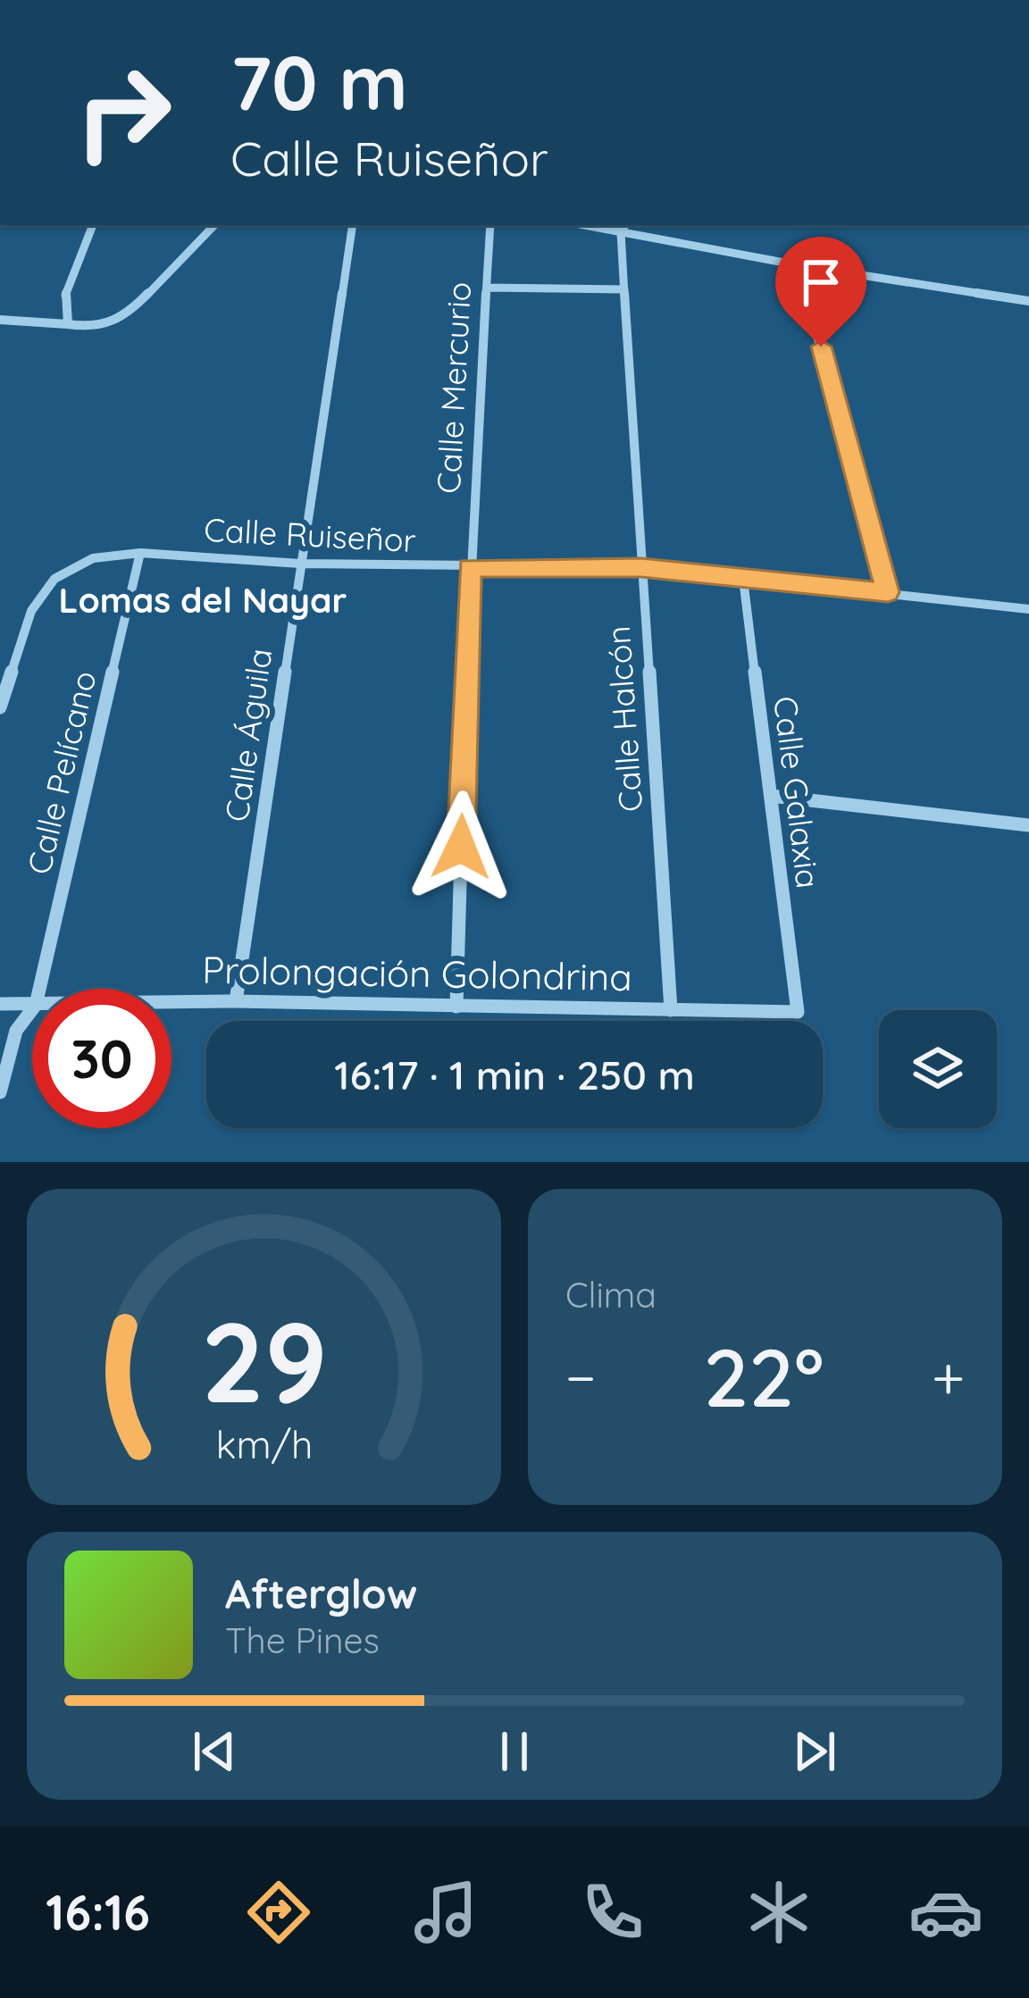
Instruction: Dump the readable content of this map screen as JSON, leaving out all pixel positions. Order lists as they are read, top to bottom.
{
  "streets": {
    "street": [
      "Calle Mercurio",
      "Calle Ruiseñor",
      "Calle Halcón",
      "Calle Águila",
      "Calle Pelícano",
      "Calle Galaxia",
      "Prolongación Golondrina"
    ]
  },
  "crossings": [
    ["Calle Mercurio", "Calle Ruiseñor"],
    ["Calle Mercurio", "Prolongación Golondrina"],
    ["Calle Ruiseñor", "Calle Halcón"],
    ["Calle Ruiseñor", "Calle Águila"],
    ["Calle Ruiseñor", "Calle Pelícano"],
    ["Calle Ruiseñor", "Calle Galaxia"],
    ["Calle Halcón", "Prolongación Golondrina"],
    ["Calle Águila", "Prolongación Golondrina"],
    ["Calle Galaxia", "Prolongación Golondrina"]
  ],
  "districts": ["Lomas del Nayar"],
  "page": {
    "turn": ["70 m", "Calle Ruiseñor"],
    "limit": "30",
    "trip": "16:17 · 1 min · 250 m",
    "tile": "Clima",
    "heat": ["−", "22°", "+"],
    "song": ["Afterglow", "The Pines"],
    "tabs": "16:16",
    "gauge": ["29", "km/h"]
  }
}
